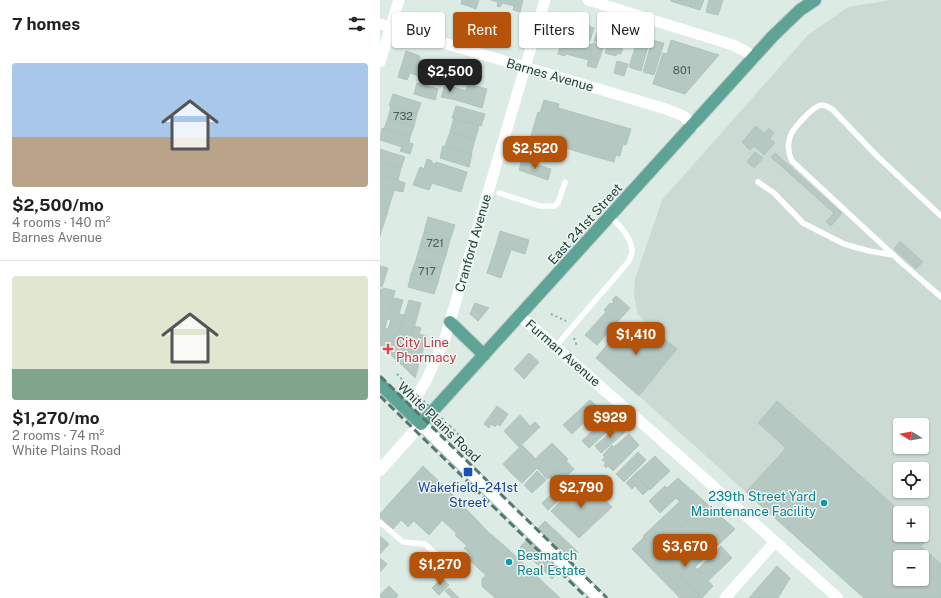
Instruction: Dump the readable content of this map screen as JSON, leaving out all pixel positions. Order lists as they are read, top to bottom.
{
  "streets": {
    "main road": ["East 241st Street", "White Plains Road"],
    "street": ["Barnes Avenue", "Cranford Avenue", "Furman Avenue"]
  },
  "crossings": [
    ["Barnes Avenue", "East 241st Street"],
    ["Barnes Avenue", "Cranford Avenue"],
    ["East 241st Street", "Furman Avenue"],
    ["East 241st Street", "White Plains Road"],
    ["Cranford Avenue", "White Plains Road"]
  ],
  "places": {
    "health": ["City Line Pharmacy"],
    "transit": ["Wakefield–241st Street"],
    "other": ["239th Street Yard Maintenance Facility", "Besmatch Real Estate"]
  },
  "house_numbers": [
    "801",
    "732",
    "721",
    "717"
  ],
  "north": "left",
  "page": {
    "heading": "7 homes",
    "chip": [
      "Buy",
      "Rent",
      "Filters",
      "New"
    ],
    "list": [
      {
        "name": "$2,500/mo",
        "note": "4 rooms · 140 m² · Barnes Avenue"
      },
      {
        "name": "$1,270/mo",
        "note": "2 rooms · 74 m² · White Plains Road"
      }
    ],
    "price": [
      "$2,500",
      "$2,520",
      "$1,410",
      "$929",
      "$2,790",
      "$3,670",
      "$1,270"
    ],
    "map_buttons": ["+", "−"]
  }
}
